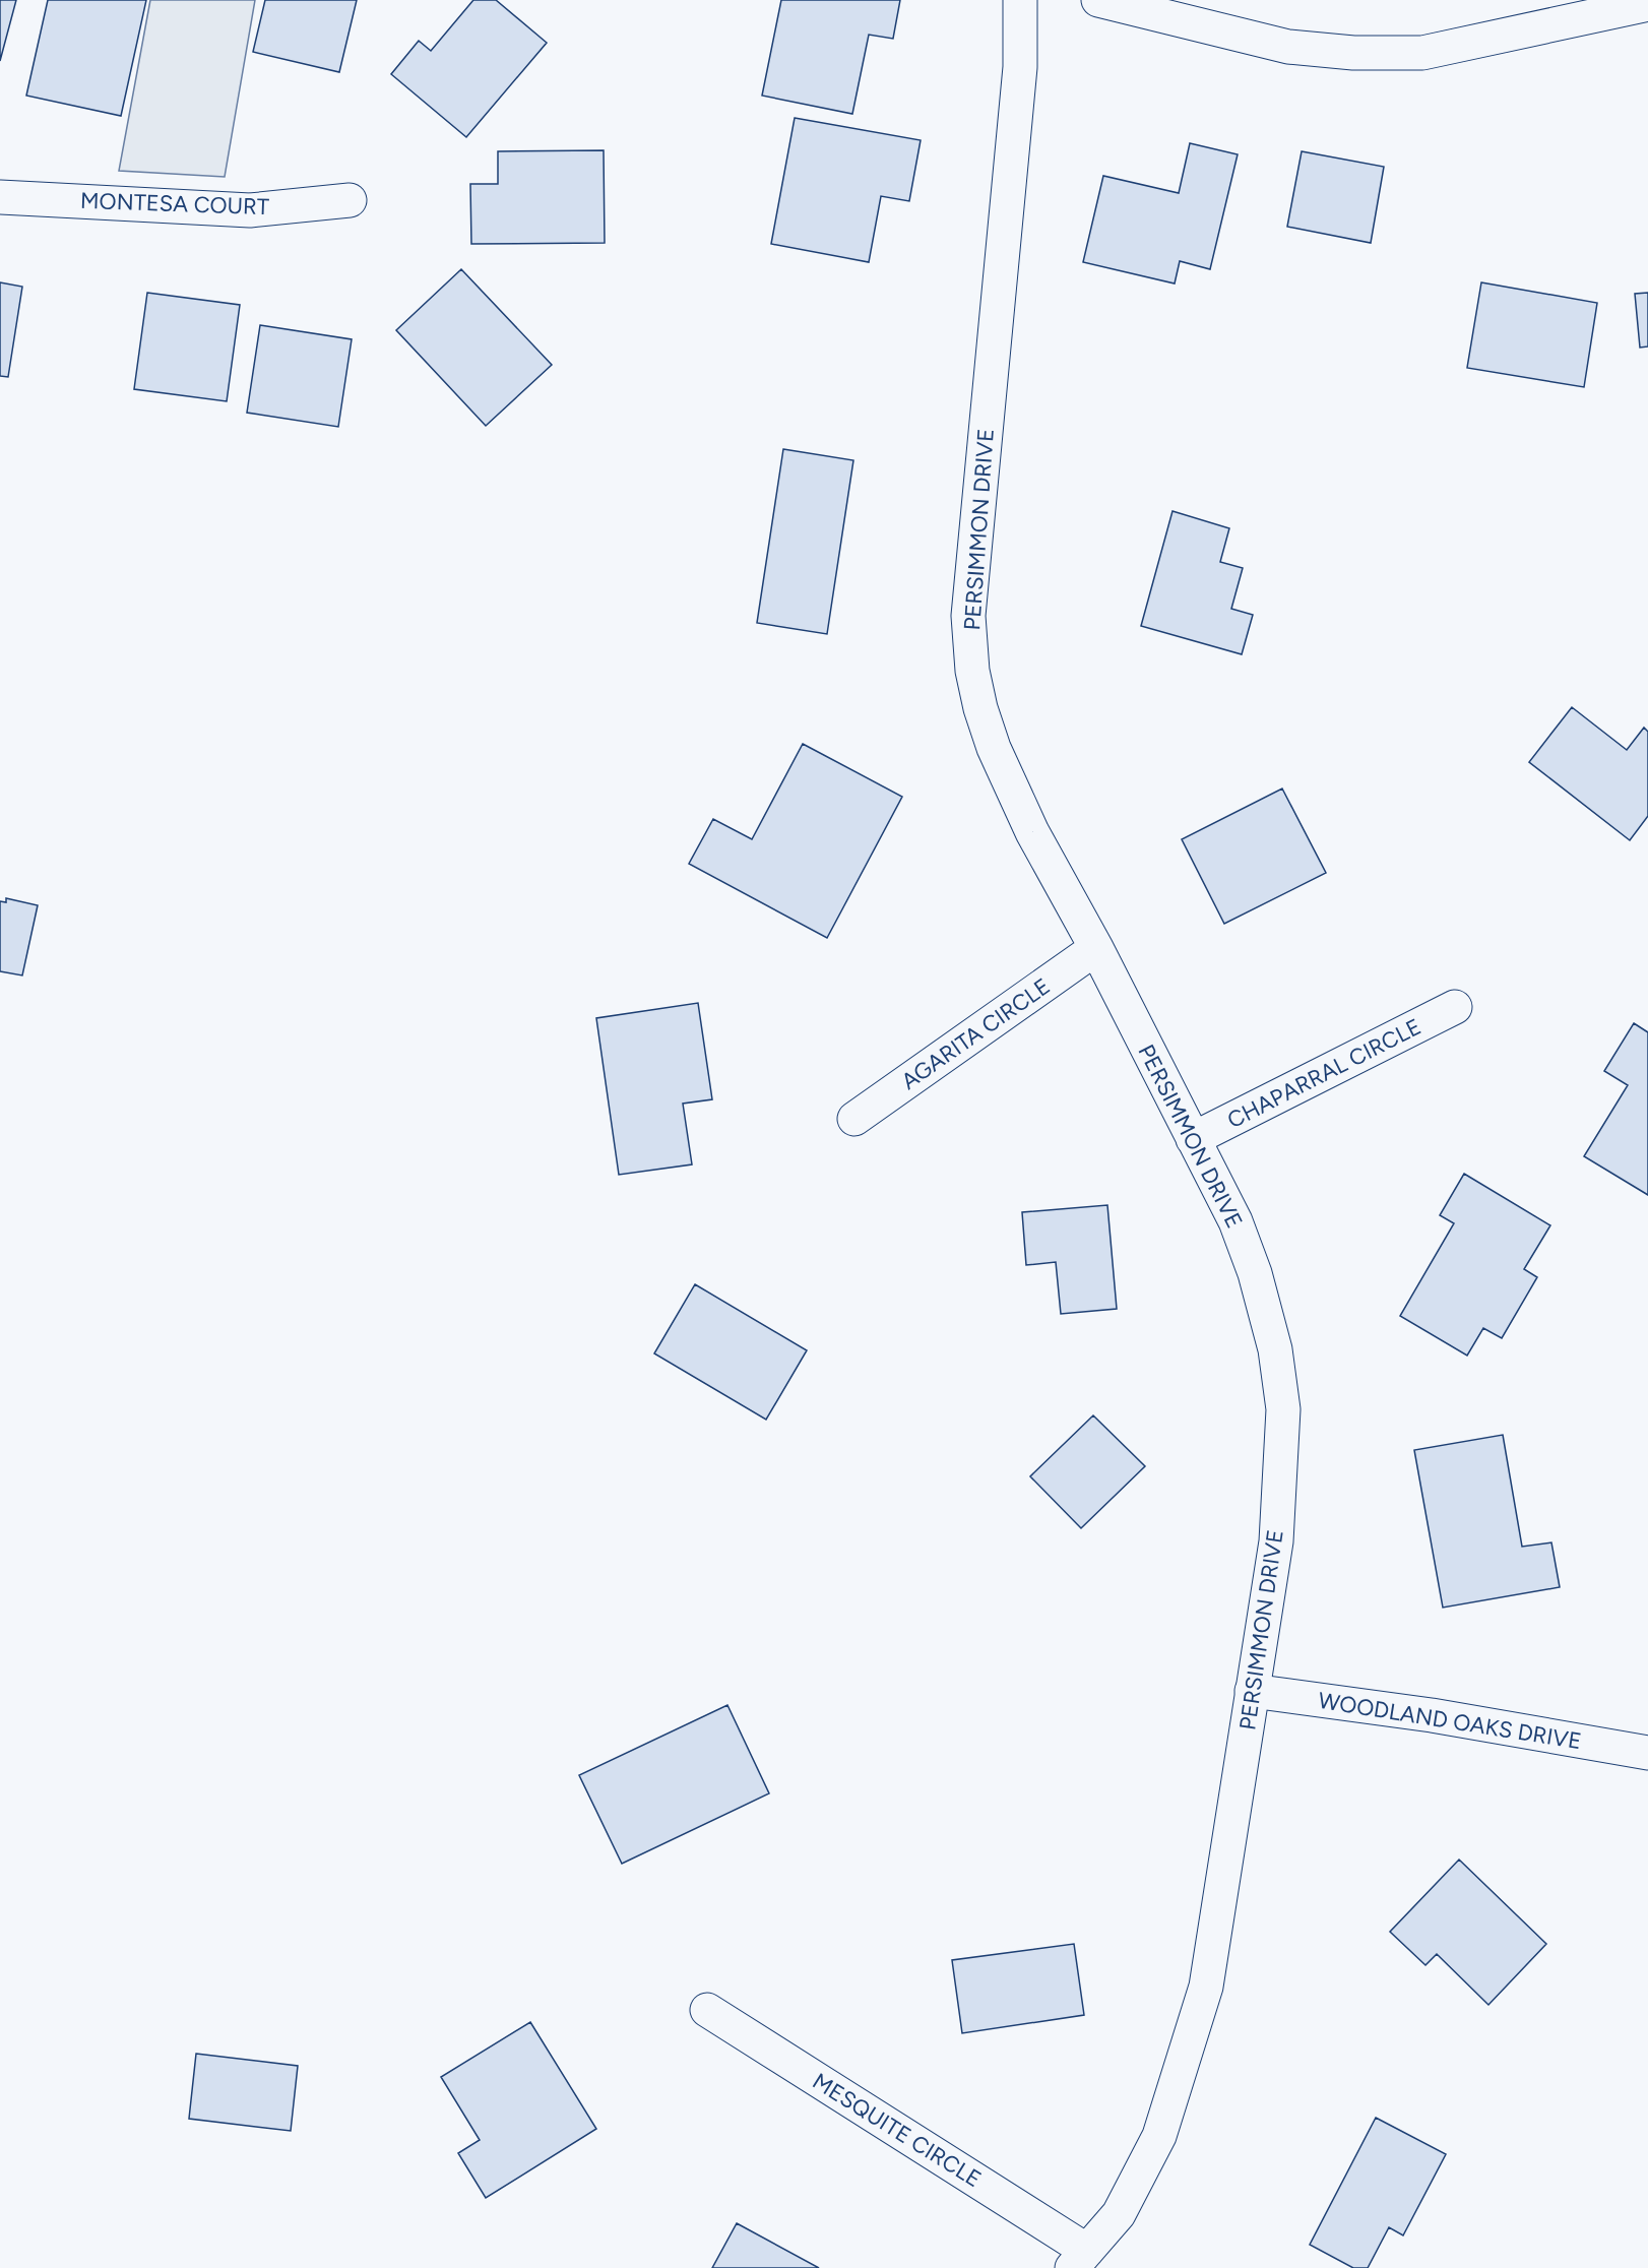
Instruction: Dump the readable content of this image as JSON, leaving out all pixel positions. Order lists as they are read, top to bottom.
{
  "streets": {
    "street": [
      "MONTESA COURT",
      "PERSIMMON DRIVE",
      "AGARITA CIRCLE",
      "CHAPARRAL CIRCLE",
      "WOODLAND OAKS DRIVE",
      "MESQUITE CIRCLE"
    ]
  },
  "crossings": [
    ["PERSIMMON DRIVE", "AGARITA CIRCLE"],
    ["PERSIMMON DRIVE", "CHAPARRAL CIRCLE"],
    ["PERSIMMON DRIVE", "WOODLAND OAKS DRIVE"],
    ["PERSIMMON DRIVE", "MESQUITE CIRCLE"]
  ]
}
